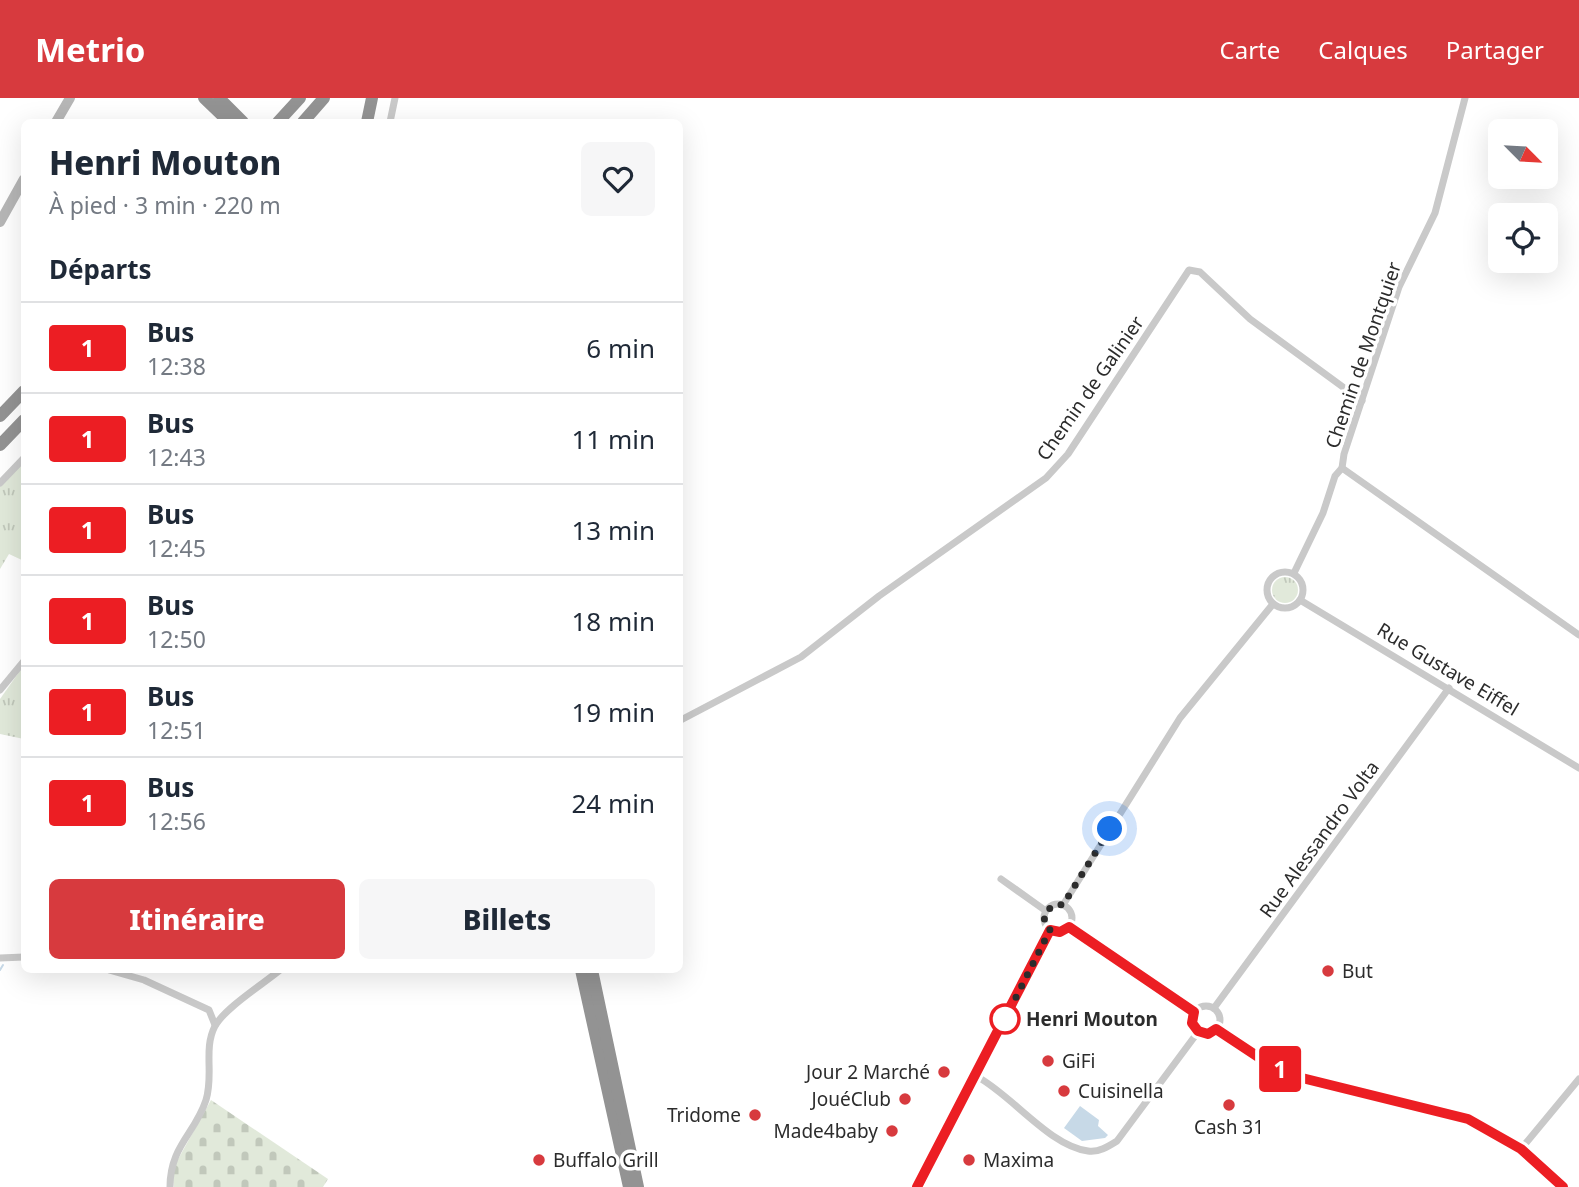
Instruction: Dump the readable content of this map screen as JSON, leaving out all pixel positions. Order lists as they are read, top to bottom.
{
  "streets": {
    "street": [
      "Chemin de Montquier",
      "Chemin de Galinier",
      "Rue Gustave Eiffel",
      "Rue Alessandro Volta"
    ]
  },
  "crossings": [
    ["Chemin de Montquier", "Chemin de Galinier"],
    ["Rue Gustave Eiffel", "Rue Alessandro Volta"]
  ],
  "places": [
    "But",
    "Henri Mouton",
    "GiFi",
    "Jour 2 Marché",
    "Cuisinella",
    "JouéClub",
    "Cash 31",
    "Tridome",
    "Made4baby",
    "Buffalo Grill",
    "Maxima"
  ],
  "lines": ["bus line 1"],
  "north": "bottom right",
  "page": {
    "header": "Metrio",
    "nav": ["Carte", "Calques", "Partager"],
    "on_map": "1",
    "heading": [
      ["Henri Mouton", "À pied · 3 min · 220 m"],
      "Départs"
    ],
    "list": [
      {
        "mark": "1",
        "name": "Bus",
        "note": "12:38",
        "value": "6 min"
      },
      {
        "mark": "1",
        "name": "Bus",
        "note": "12:43",
        "value": "11 min"
      },
      {
        "mark": "1",
        "name": "Bus",
        "note": "12:45",
        "value": "13 min"
      },
      {
        "mark": "1",
        "name": "Bus",
        "note": "12:50",
        "value": "18 min"
      },
      {
        "mark": "1",
        "name": "Bus",
        "note": "12:51",
        "value": "19 min"
      },
      {
        "mark": "1",
        "name": "Bus",
        "note": "12:56",
        "value": "24 min"
      }
    ],
    "buttons": ["Itinéraire", "Billets"]
  }
}
